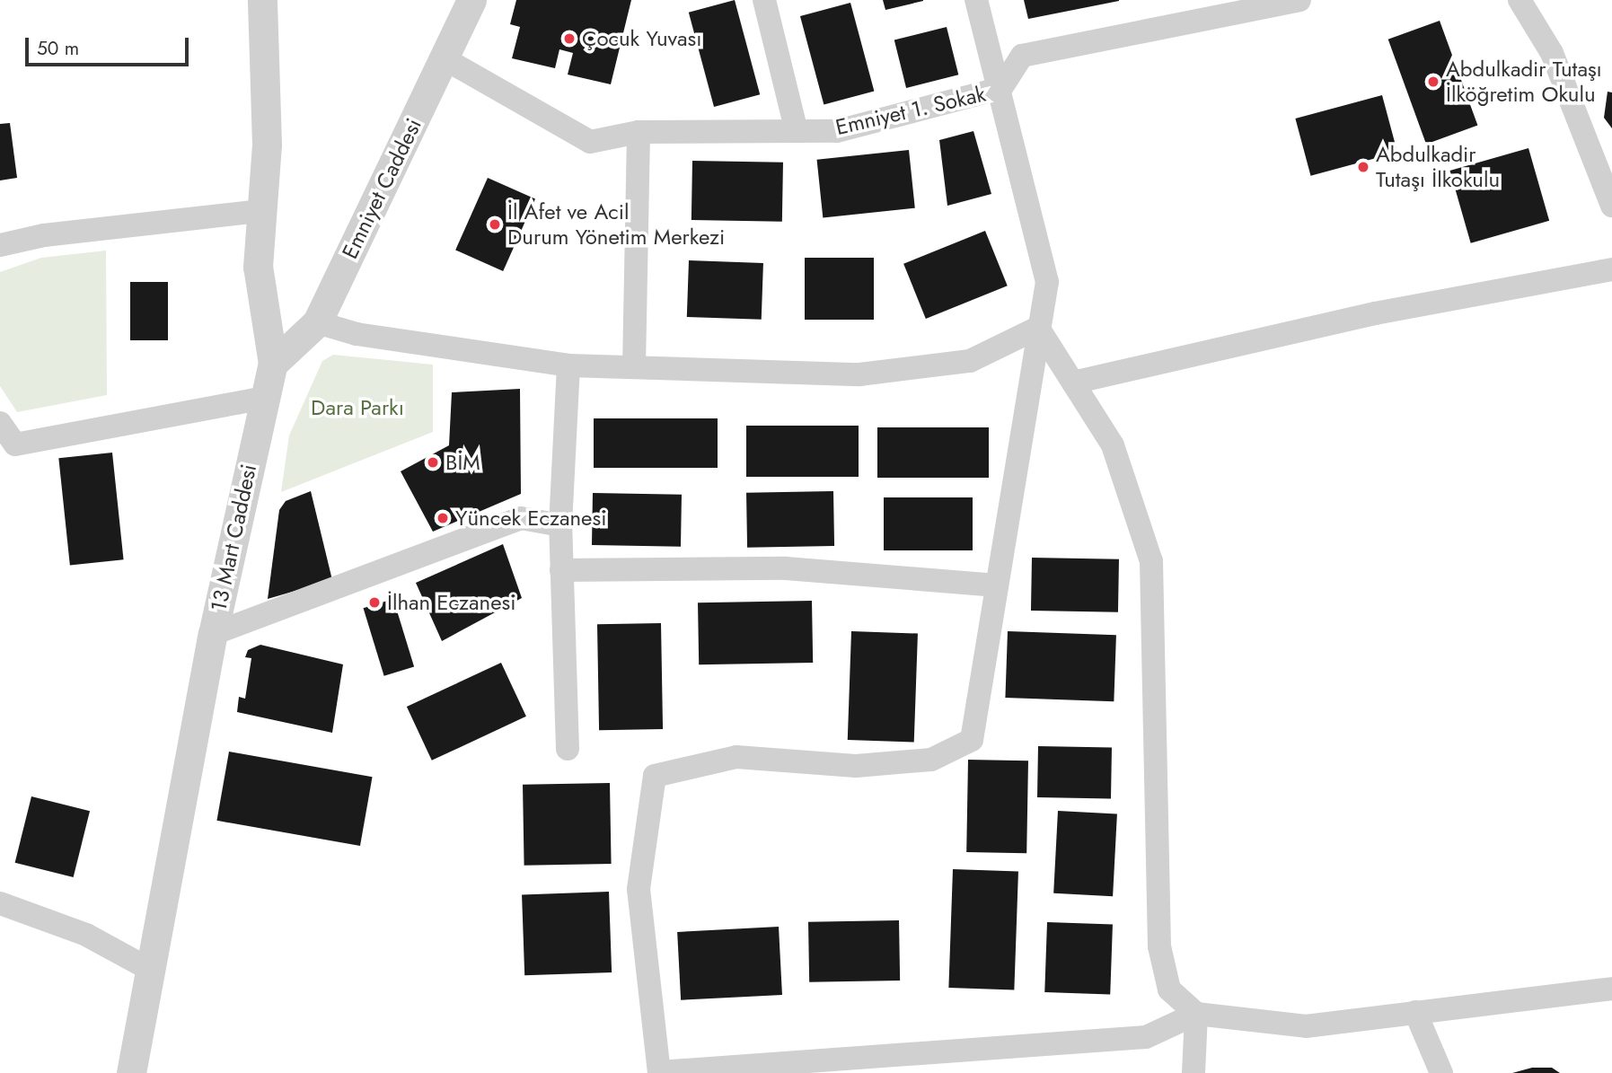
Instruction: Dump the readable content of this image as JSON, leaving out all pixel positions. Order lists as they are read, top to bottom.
{
  "streets": {
    "street": ["Emniyet 1. Sokak", "Emniyet Caddesi", "13 Mart Caddesi"]
  },
  "crossings": [
    ["Emniyet 1. Sokak", "Emniyet Caddesi"],
    ["Emniyet Caddesi", "13 Mart Caddesi"]
  ],
  "parks": ["Dara Parkı"],
  "places": [
    "Çocuk Yuvası",
    "Abdulkadir Tutaşı İlköğretim Okulu",
    "Abdulkadir Tutaşı İlkokulu",
    "İl Afet ve Acil Durum Yönetim Merkezi",
    "BİM",
    "Yüncek Eczanesi",
    "İlhan Eczanesi"
  ],
  "scale_bar": "50 m"
}
